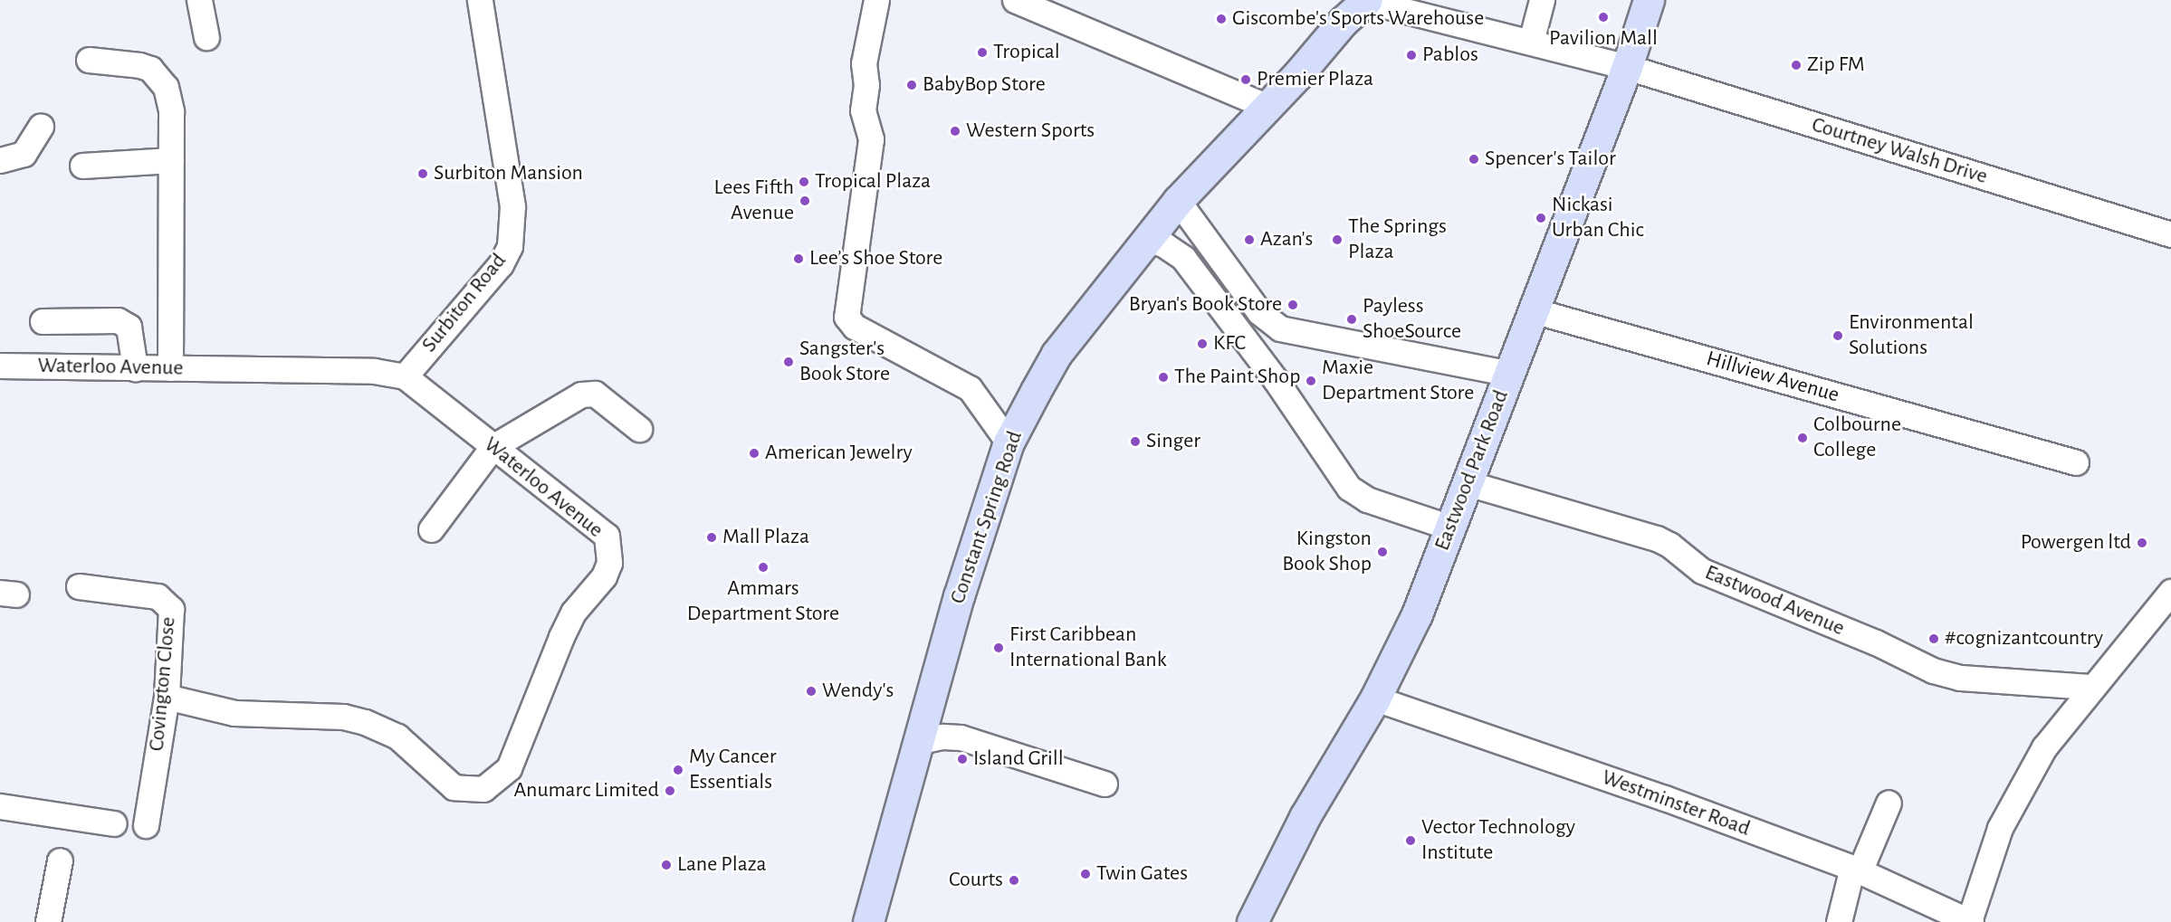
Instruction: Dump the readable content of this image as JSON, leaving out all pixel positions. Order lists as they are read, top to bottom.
{
  "streets": {
    "main road": ["Eastwood Park Road", "Constant Spring Road"],
    "street": [
      "Courtney Walsh Drive",
      "Surbiton Road",
      "Waterloo Avenue",
      "Hillview Avenue",
      "Eastwood Avenue",
      "Covington Close",
      "Westminster Road"
    ]
  },
  "crossings": [
    ["Courtney Walsh Drive", "Eastwood Park Road"],
    ["Courtney Walsh Drive", "Constant Spring Road"],
    ["Surbiton Road", "Waterloo Avenue"],
    ["Waterloo Avenue", "Covington Close"],
    ["Hillview Avenue", "Eastwood Park Road"],
    ["Eastwood Park Road", "Eastwood Avenue"],
    ["Eastwood Park Road", "Westminster Road"]
  ],
  "places": [
    "Pavilion Mall",
    "Giscombe's Sports Warehouse",
    "Tropical",
    "Pablos",
    "Zip FM",
    "Premier Plaza",
    "BabyBop Store",
    "Western Sports",
    "Spencer's Tailor",
    "Surbiton Mansion",
    "Tropical Plaza",
    "Lees Fifth Avenue",
    "Nickasi Urban Chic",
    "Azan's",
    "The Springs Plaza",
    "Lee’s Shoe Store",
    "Bryan's Book Store",
    "Payless ShoeSource",
    "Environmental Solutions",
    "KFC",
    "Sangster's Book Store",
    "The Paint Shop",
    "Maxie Department Store",
    "Colbourne College",
    "Singer",
    "American Jewelry",
    "Mall Plaza",
    "Powergen ltd",
    "Kingston Book Shop",
    "Ammars Department Store",
    "#cognizantcountry",
    "First Caribbean International Bank",
    "Wendy's",
    "Island Grill",
    "My Cancer Essentials",
    "Anumarc Limited",
    "Vector Technology Institute",
    "Lane Plaza",
    "Twin Gates",
    "Courts"
  ]
}
